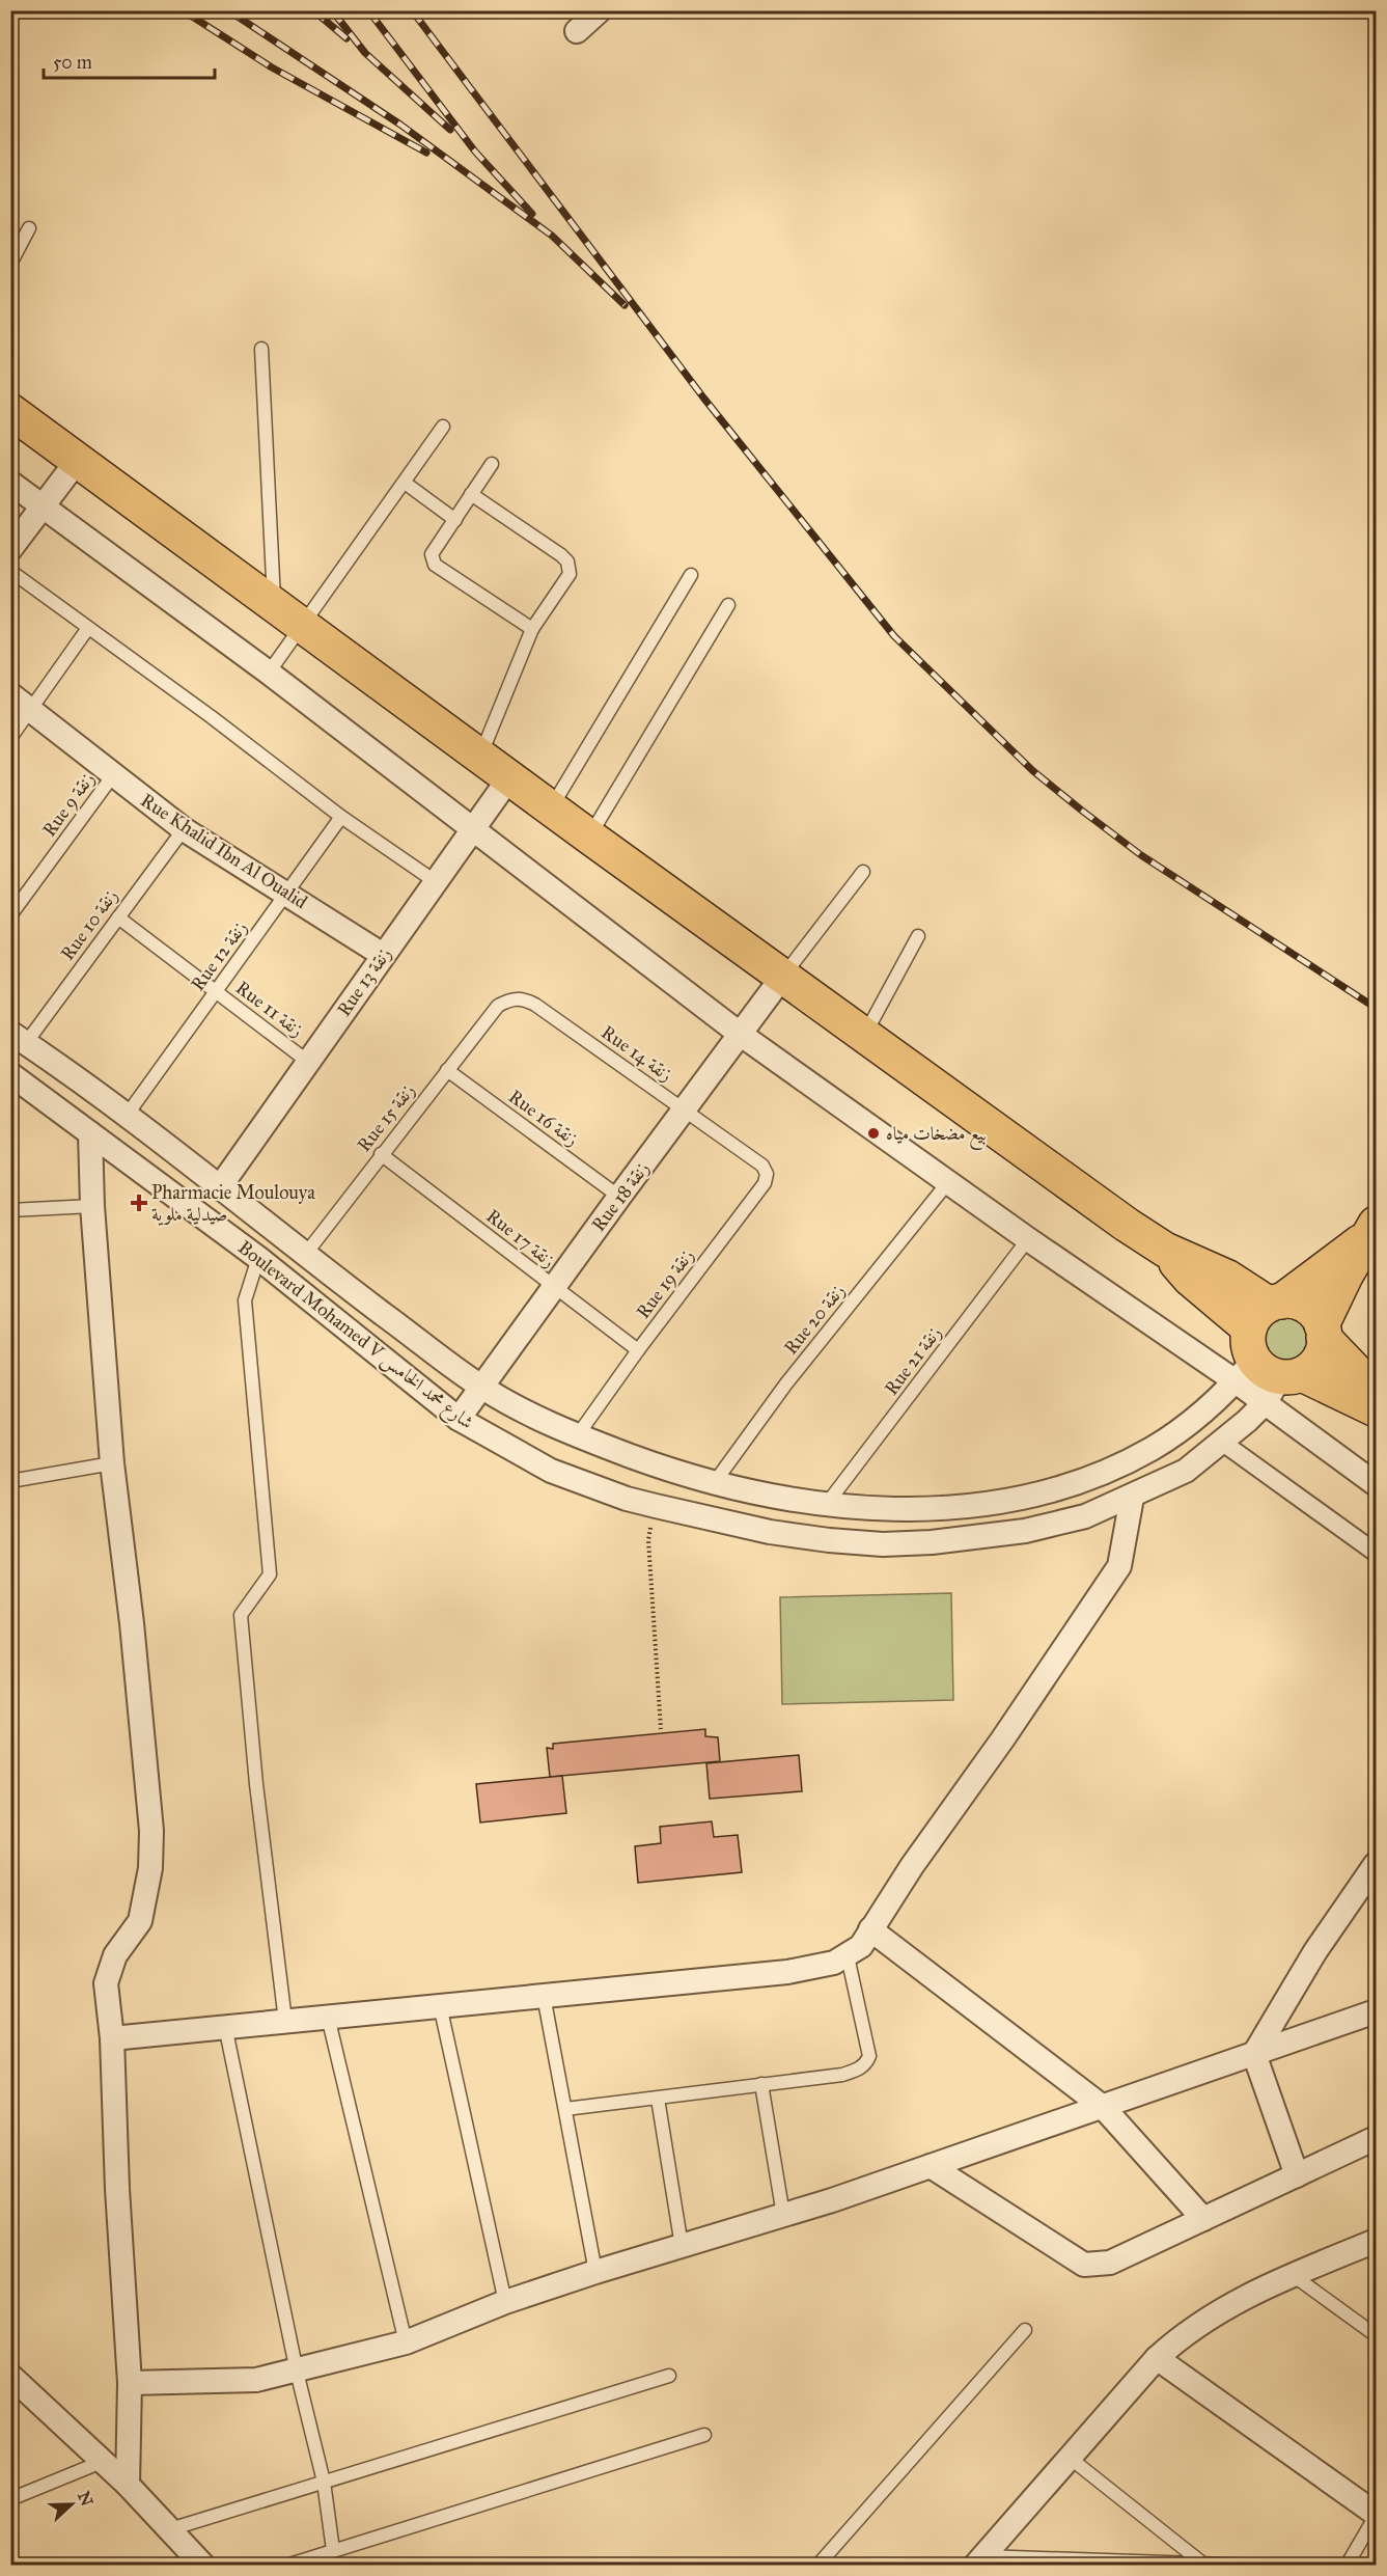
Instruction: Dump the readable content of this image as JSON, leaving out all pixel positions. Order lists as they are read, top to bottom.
{
  "streets": {
    "street": [
      "Rue Khalid Ibn Al Oualid",
      "Rue 13 زنقة",
      "Rue 18 زنقة",
      "Boulevard Mohamed V شارع محمد الخامس"
    ],
    "lane": [
      "Rue 9 زنقة",
      "Rue 10 زنقة",
      "Rue 12 زنقة",
      "Rue 11 زنقة",
      "Rue 14 زنقة",
      "Rue 15 زنقة",
      "Rue 16 زنقة",
      "Rue 17 زنقة",
      "Rue 19 زنقة",
      "Rue 20 زنقة",
      "Rue 21 زنقة"
    ]
  },
  "crossings": [
    ["Rue 9 زنقة", "Rue Khalid Ibn Al Oualid"],
    ["Rue Khalid Ibn Al Oualid", "Rue 10 زنقة"],
    ["Rue Khalid Ibn Al Oualid", "Rue 12 زنقة"],
    ["Rue Khalid Ibn Al Oualid", "Rue 13 زنقة"],
    ["Rue 10 زنقة", "Rue 11 زنقة"],
    ["Rue 10 زنقة", "Boulevard Mohamed V شارع محمد الخامس"],
    ["Rue 12 زنقة", "Rue 11 زنقة"],
    ["Rue 12 زنقة", "Boulevard Mohamed V شارع محمد الخامس"],
    ["Rue 13 زنقة", "Rue 11 زنقة"],
    ["Rue 13 زنقة", "Boulevard Mohamed V شارع محمد الخامس"],
    ["Rue 14 زنقة", "Rue 15 زنقة"],
    ["Rue 14 زنقة", "Rue 18 زنقة"],
    ["Rue 14 زنقة", "Rue 19 زنقة"],
    ["Rue 15 زنقة", "Rue 16 زنقة"],
    ["Rue 15 زنقة", "Rue 17 زنقة"],
    ["Rue 15 زنقة", "Boulevard Mohamed V شارع محمد الخامس"],
    ["Rue 16 زنقة", "Rue 18 زنقة"],
    ["Rue 18 زنقة", "Rue 17 زنقة"],
    ["Rue 18 زنقة", "Boulevard Mohamed V شارع محمد الخامس"],
    ["Rue 17 زنقة", "Rue 19 زنقة"],
    ["Rue 19 زنقة", "Boulevard Mohamed V شارع محمد الخامس"],
    ["Rue 20 زنقة", "Boulevard Mohamed V شارع محمد الخامس"],
    ["Boulevard Mohamed V شارع محمد الخامس", "Rue 21 زنقة"]
  ],
  "places": {
    "other": ["بيع مضخات مياه"],
    "health": ["Pharmacie Moulouya صيدلية ملوية"]
  },
  "scale_bar": "50 m",
  "north": "right"
}
